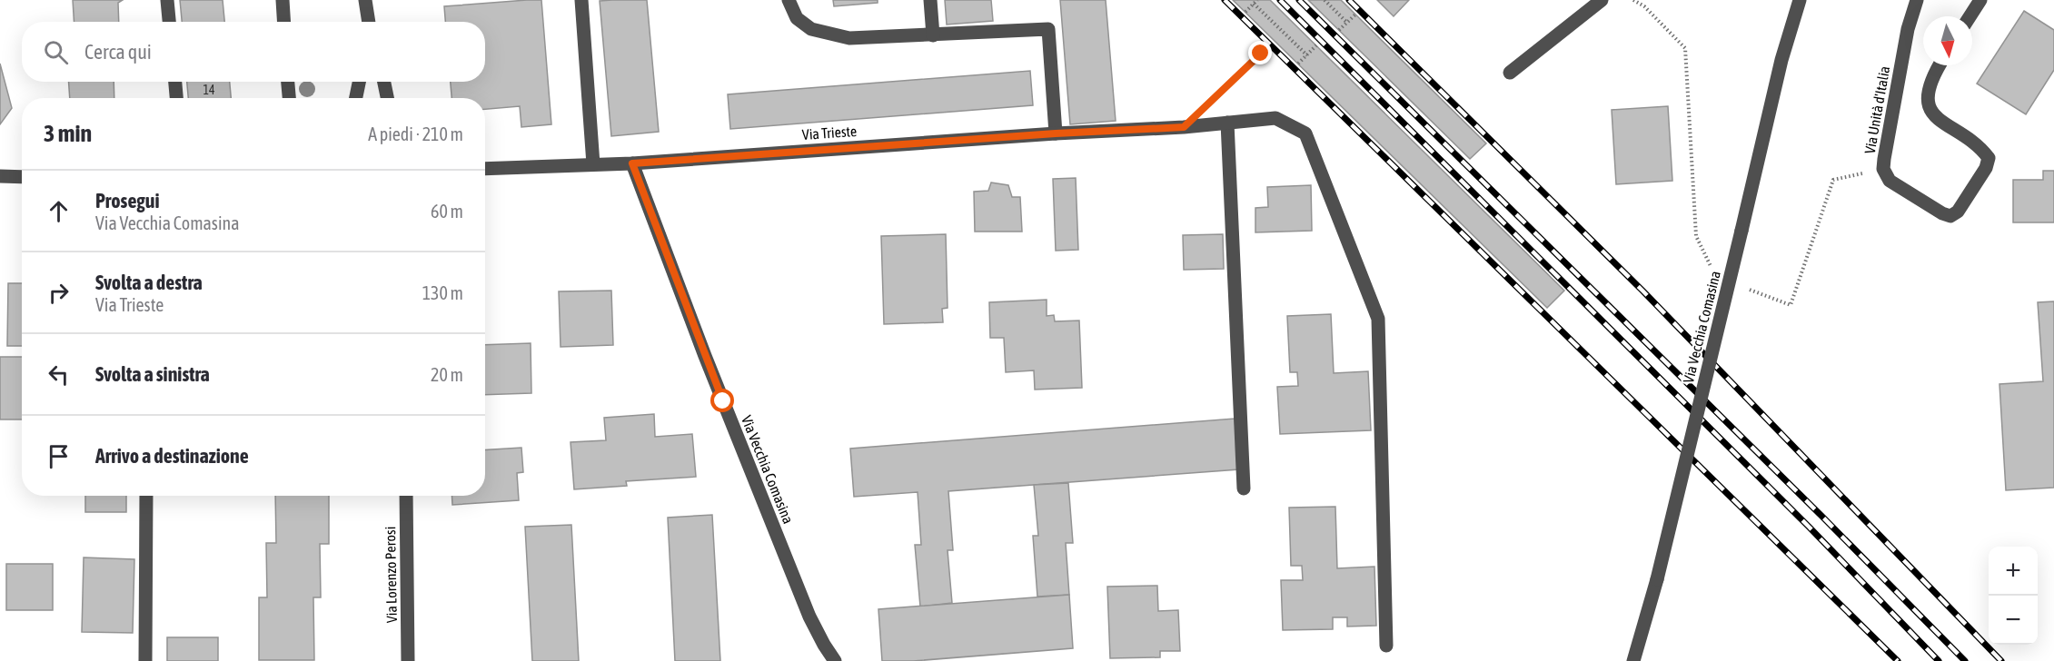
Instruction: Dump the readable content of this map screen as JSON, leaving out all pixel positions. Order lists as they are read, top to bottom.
{
  "streets": {
    "street": [
      "Via Unità d'Italia",
      "Via Trieste",
      "Via Vecchia Comasina",
      "Via Lorenzo Perosi"
    ]
  },
  "crossings": [
    ["Via Trieste", "Via Vecchia Comasina"]
  ],
  "house_numbers": ["14"],
  "north": "bottom",
  "page": {
    "search": "Cerca qui",
    "heading": ["3 min", "A piedi · 210 m"],
    "list": [
      ["Prosegui", "Via Vecchia Comasina", "60 m"],
      ["Svolta a destra", "Via Trieste", "130 m"],
      ["Svolta a sinistra", "20 m"],
      "Arrivo a destinazione"
    ],
    "map_buttons": ["+", "−"]
  }
}
